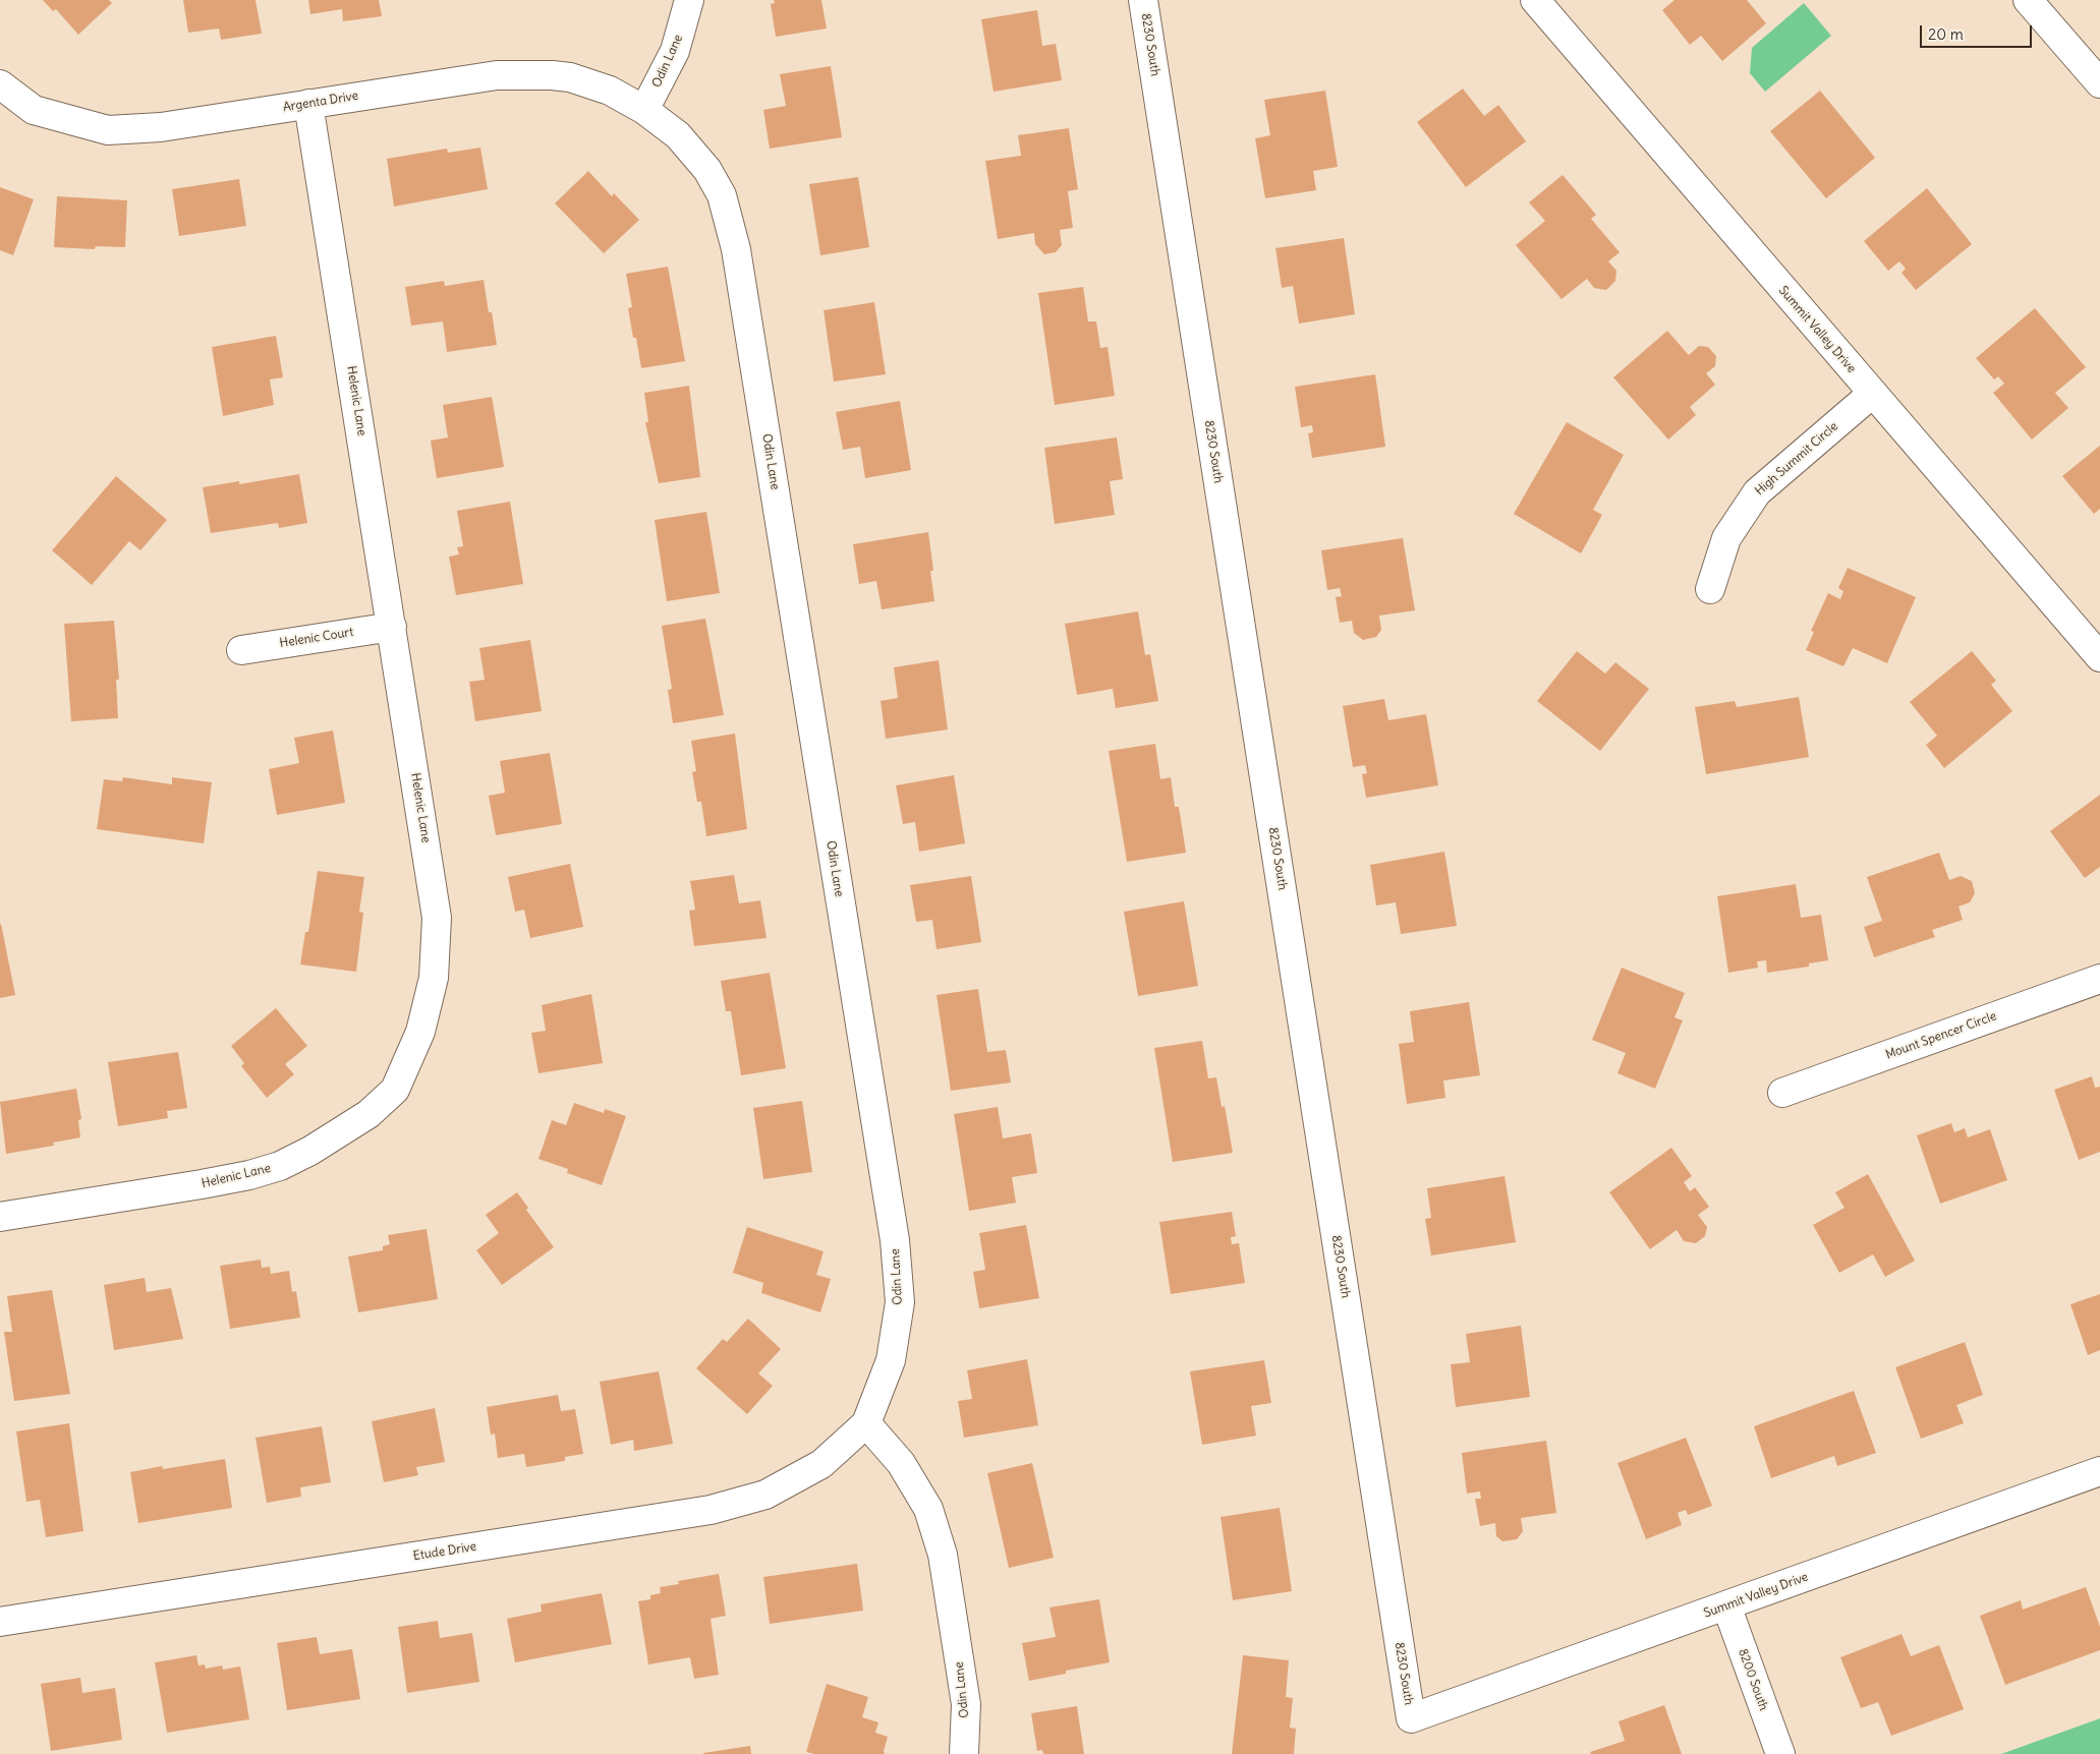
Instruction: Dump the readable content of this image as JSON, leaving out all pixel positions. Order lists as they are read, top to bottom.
{
  "streets": {
    "street": [
      "8230 South",
      "Odin Lane",
      "Argenta Drive",
      "Summit Valley Drive",
      "Helenic Lane",
      "High Summit Circle",
      "Helenic Court",
      "Mount Spencer Circle",
      "Etude Drive",
      "8200 South"
    ]
  },
  "crossings": [
    ["8230 South", "Summit Valley Drive"],
    ["Odin Lane", "Argenta Drive"],
    ["Odin Lane", "Etude Drive"],
    ["Argenta Drive", "Helenic Lane"],
    ["Summit Valley Drive", "High Summit Circle"],
    ["Summit Valley Drive", "8200 South"],
    ["Helenic Lane", "Helenic Court"]
  ],
  "scale_bar": "20 m"
}
